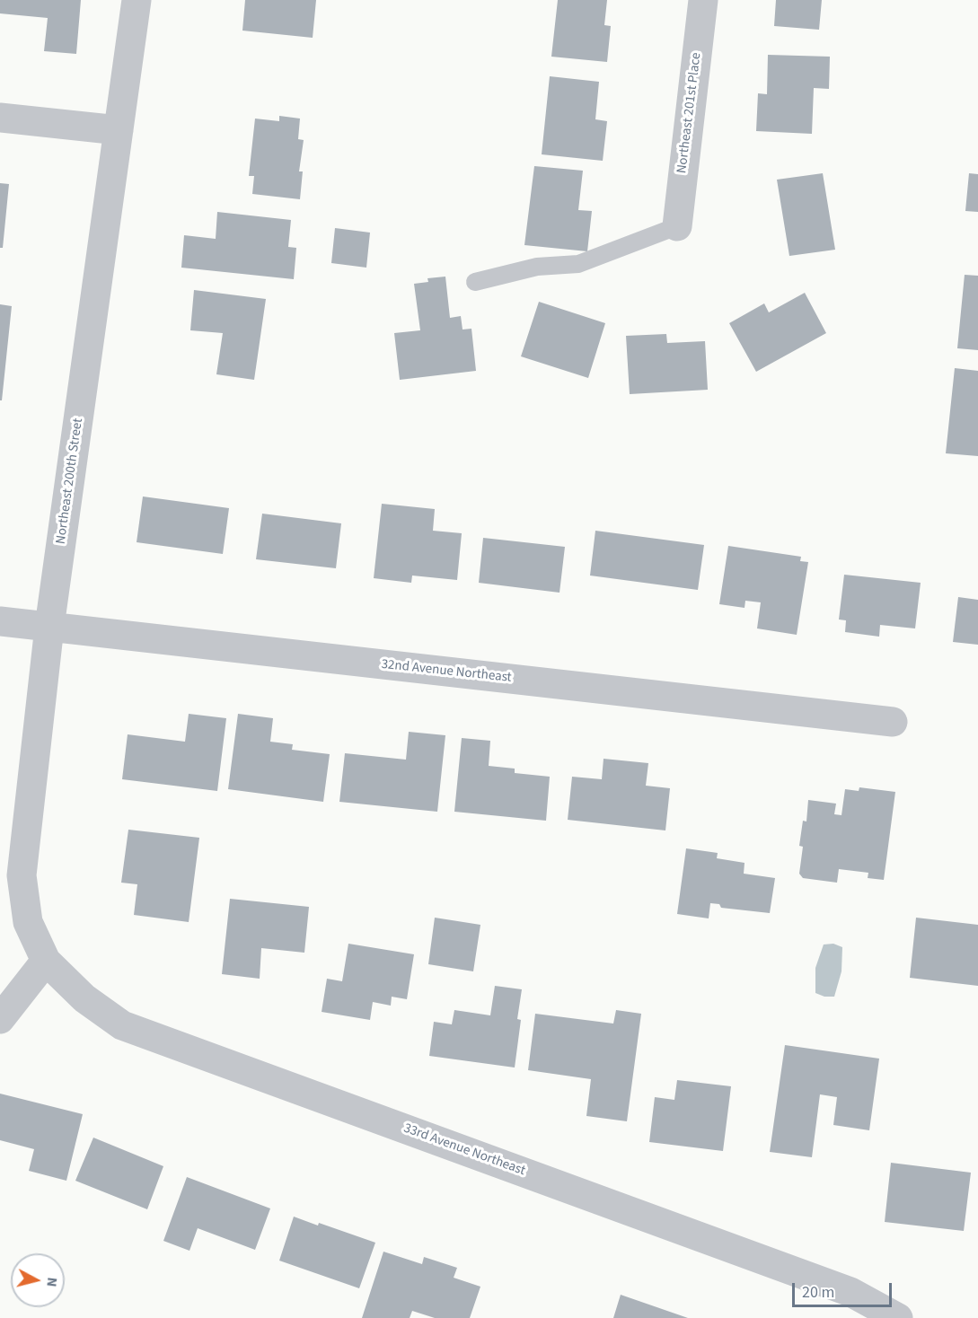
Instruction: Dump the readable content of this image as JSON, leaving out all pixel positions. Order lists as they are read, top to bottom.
{
  "streets": {
    "street": [
      "Northeast 201st Place",
      "Northeast 200th Street",
      "32nd Avenue Northeast",
      "33rd Avenue Northeast"
    ]
  },
  "crossings": [
    ["Northeast 200th Street", "32nd Avenue Northeast"],
    ["Northeast 200th Street", "33rd Avenue Northeast"]
  ],
  "scale_bar": "20 m",
  "north": "right"
}
